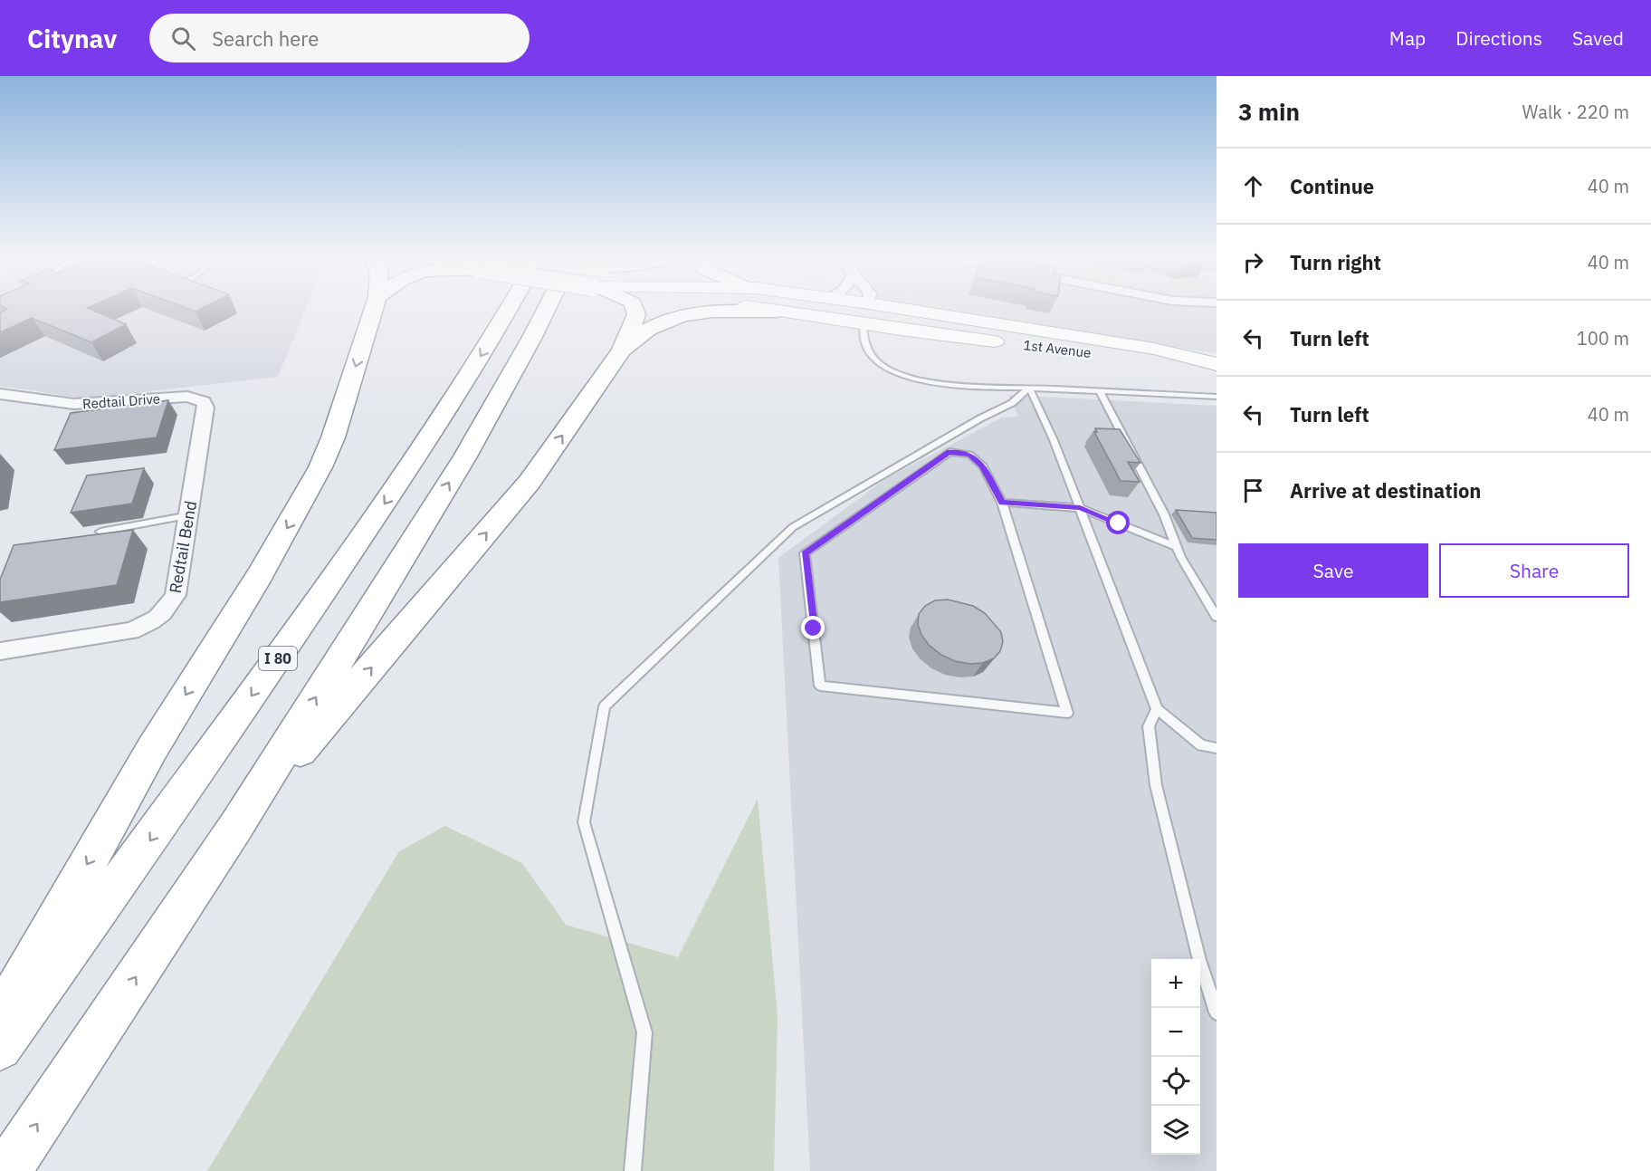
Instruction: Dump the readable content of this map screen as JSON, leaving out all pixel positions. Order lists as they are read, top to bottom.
{
  "streets": {
    "highway": ["I 80"],
    "main road": ["1st Avenue"],
    "street": ["Redtail Drive", "Redtail Bend"]
  },
  "crossings": [
    ["Redtail Drive", "Redtail Bend"]
  ],
  "page": {
    "header": "Citynav",
    "search": "Search here",
    "nav": ["Map", "Directions", "Saved"],
    "heading": ["3 min", "Walk · 220 m"],
    "list": [
      ["Continue", "40 m"],
      ["Turn right", "40 m"],
      ["Turn left", "100 m"],
      ["Turn left", "40 m"],
      "Arrive at destination"
    ],
    "buttons": ["Save", "Share"],
    "map_buttons": ["+", "−"]
  }
}
